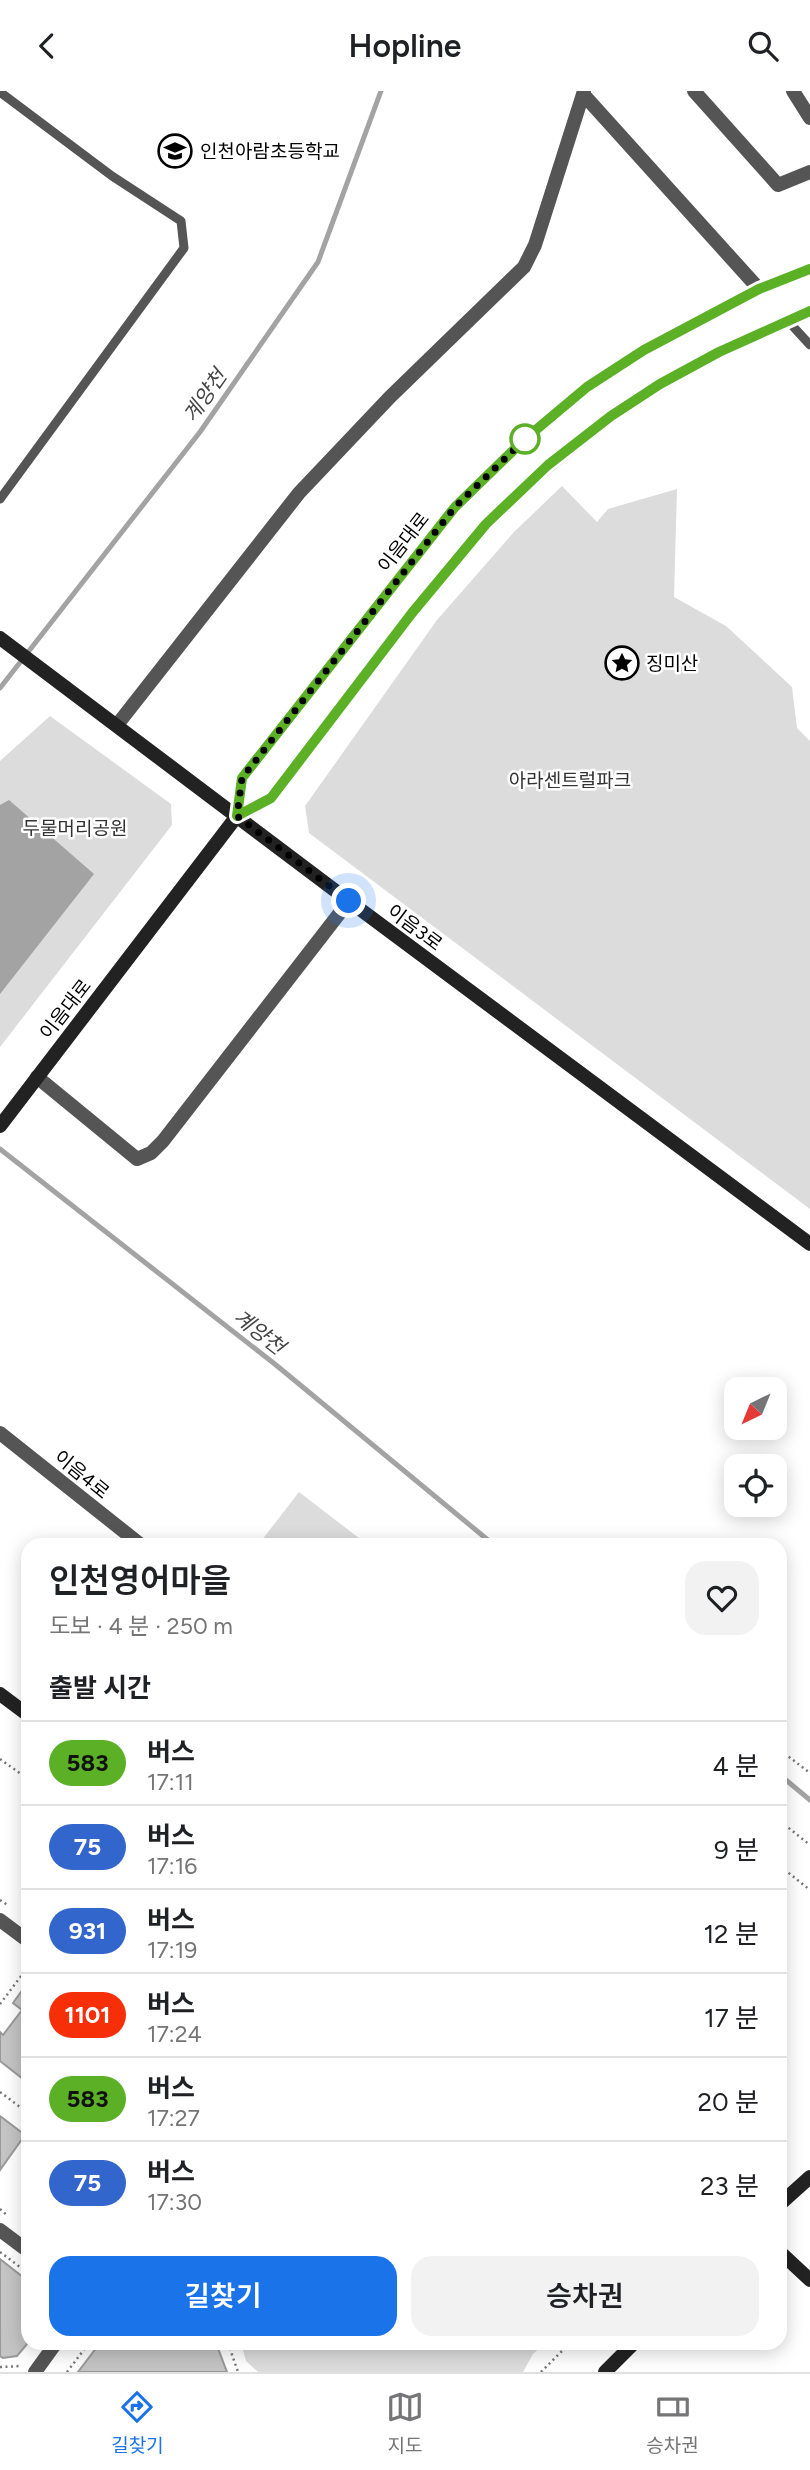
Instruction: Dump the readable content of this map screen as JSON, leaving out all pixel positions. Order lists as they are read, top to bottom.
{
  "streets": {
    "main road": ["이음대로", "이음3로"],
    "street": ["이음4로"]
  },
  "crossings": [
    ["이음대로", "이음3로"]
  ],
  "water": ["계양천"],
  "parks": ["아라센트럴파크", "두물머리공원"],
  "places": {
    "school or university": ["인천아람초등학교"],
    "place": ["징미산"]
  },
  "lines": ["bus line 583"],
  "north": "bottom left",
  "page": {
    "header": "Hopline",
    "heading": [
      ["인천영어마을", "도보 · 4 분 · 250 m"],
      "출발 시간"
    ],
    "list": [
      {
        "mark": "583",
        "name": "버스",
        "note": "17:11",
        "value": "4 분"
      },
      {
        "mark": "75",
        "name": "버스",
        "note": "17:16",
        "value": "9 분"
      },
      {
        "mark": "931",
        "name": "버스",
        "note": "17:19",
        "value": "12 분"
      },
      {
        "mark": "1101",
        "name": "버스",
        "note": "17:24",
        "value": "17 분"
      },
      {
        "mark": "583",
        "name": "버스",
        "note": "17:27",
        "value": "20 분"
      },
      {
        "mark": "75",
        "name": "버스",
        "note": "17:30",
        "value": "23 분"
      }
    ],
    "buttons": ["길찾기", "승차권"],
    "tabs": ["길찾기", "지도", "승차권"]
  }
}
